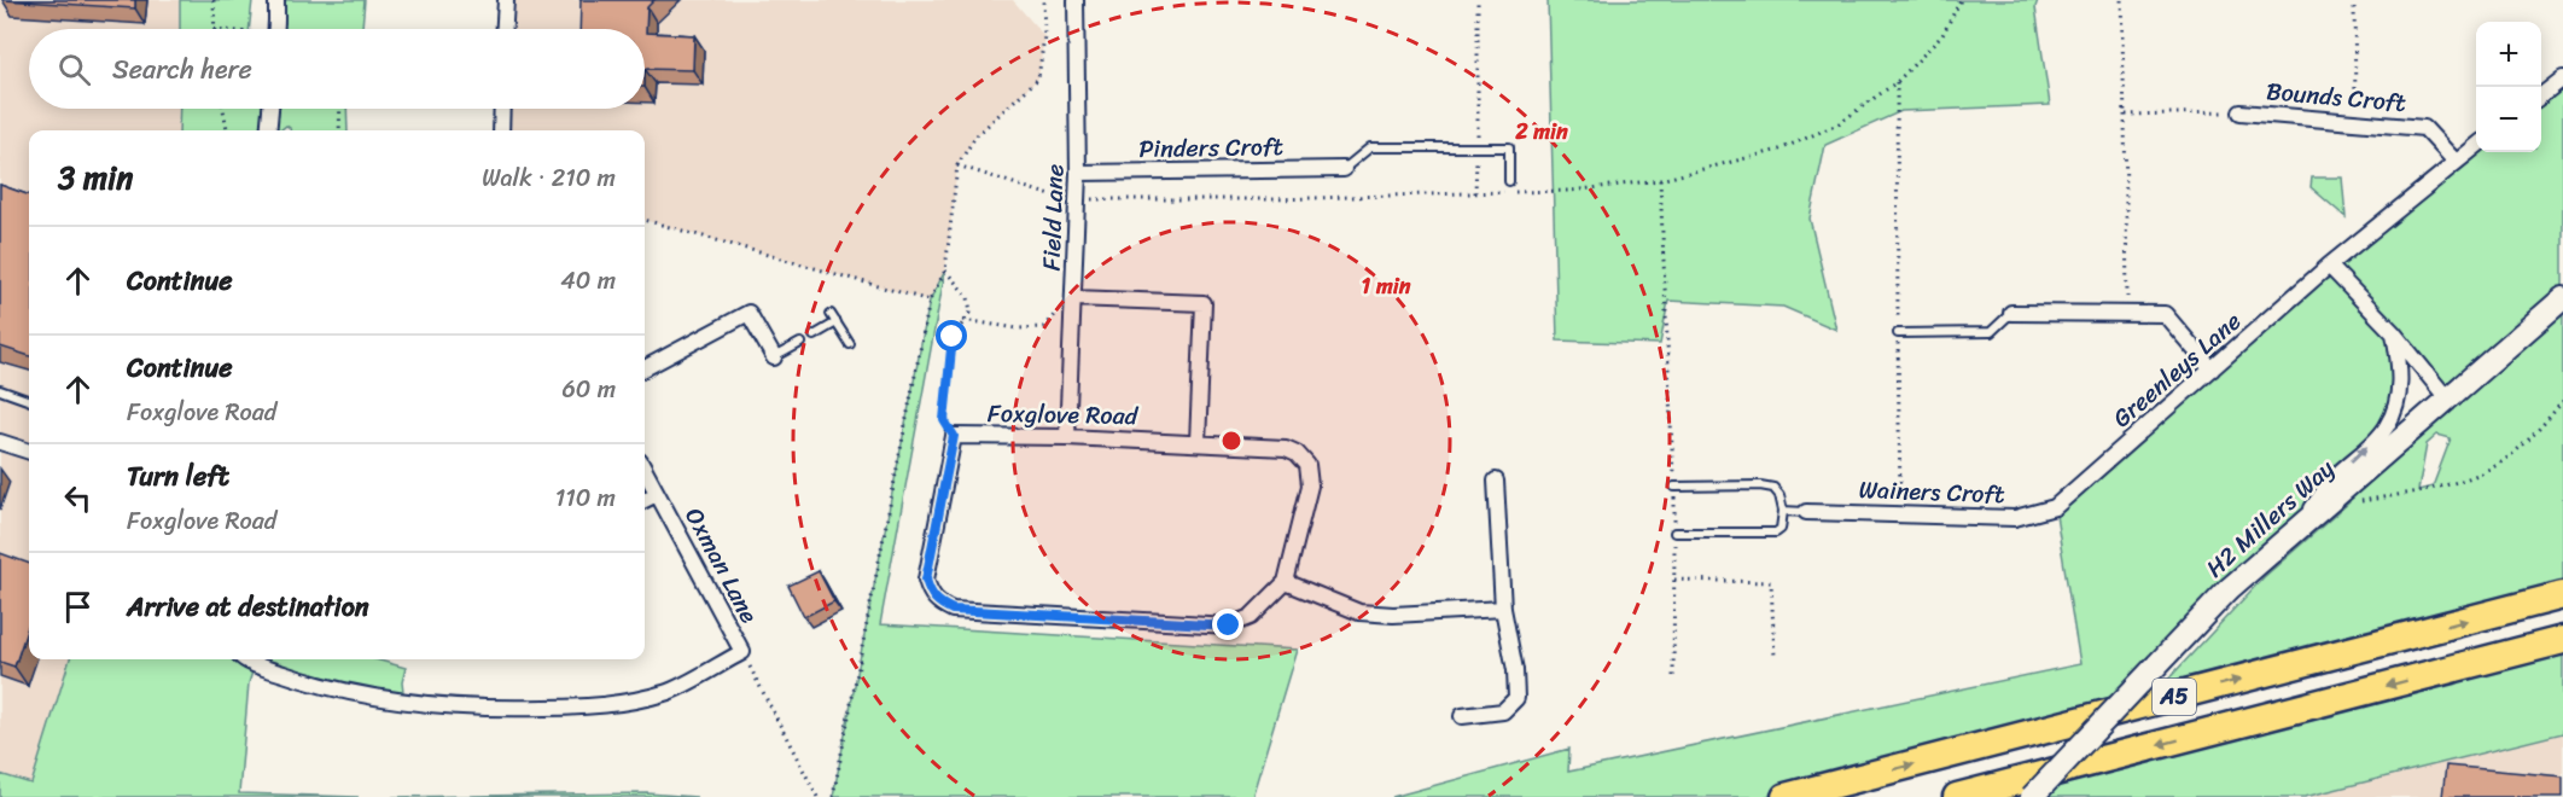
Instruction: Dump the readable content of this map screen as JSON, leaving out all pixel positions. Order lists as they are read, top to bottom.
{
  "streets": {
    "highway": ["A5"],
    "street": [
      "Bounds Croft",
      "Pinders Croft",
      "Field Lane",
      "Greenleys Lane",
      "Foxglove Road",
      "Wainers Croft",
      "H2 Millers Way",
      "Oxman Lane"
    ]
  },
  "crossings": [
    ["Bounds Croft", "Greenleys Lane"],
    ["Pinders Croft", "Field Lane"],
    ["Field Lane", "Foxglove Road"],
    ["Greenleys Lane", "Wainers Croft"]
  ],
  "page": {
    "map_buttons": ["+", "−"],
    "search": "Search here",
    "heading": ["3 min", "Walk · 210 m"],
    "list": [
      ["Continue", "40 m"],
      ["Continue", "Foxglove Road", "60 m"],
      ["Turn left", "Foxglove Road", "110 m"],
      "Arrive at destination"
    ]
  },
  "rings": ["2 min", "1 min"]
}
